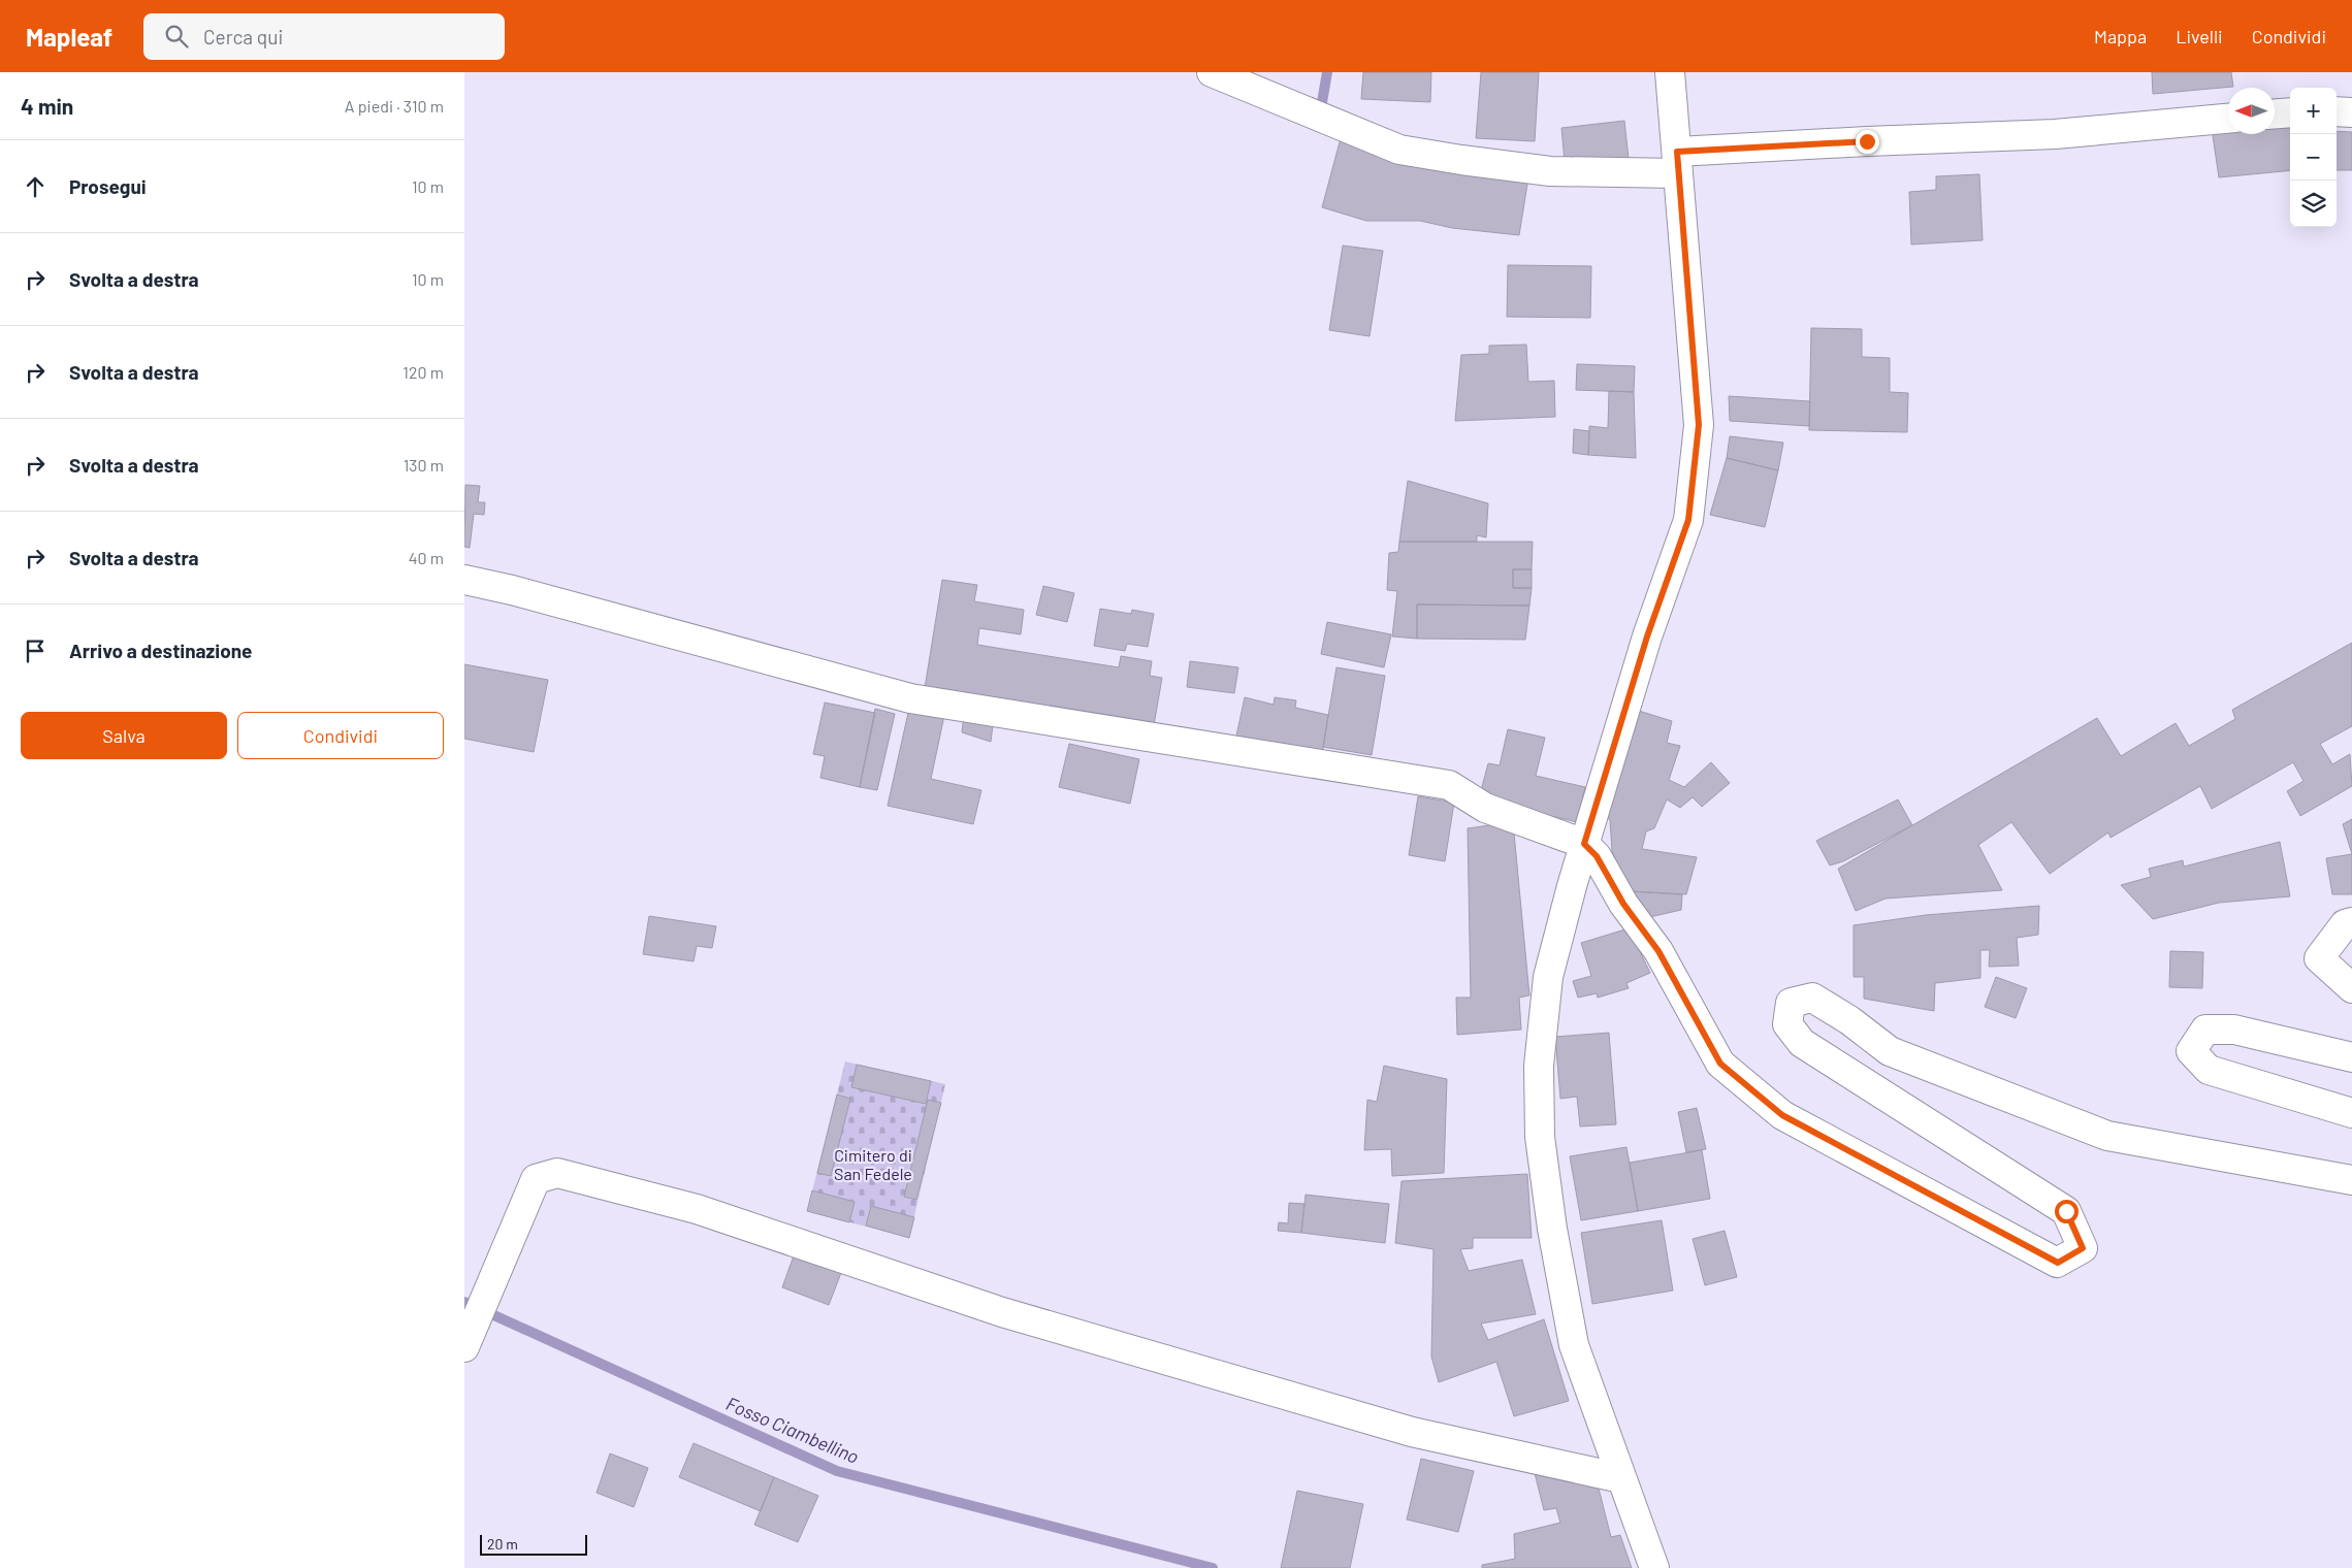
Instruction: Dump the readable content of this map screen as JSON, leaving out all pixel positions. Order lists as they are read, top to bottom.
{
  "water": ["Fosso Ciambellino"],
  "parks": ["Cimitero di San Fedele"],
  "scale_bar": "20 m",
  "north": "left",
  "page": {
    "header": "Mapleaf",
    "search": "Cerca qui",
    "nav": ["Mappa", "Livelli", "Condividi"],
    "heading": ["4 min", "A piedi · 310 m"],
    "map_buttons": ["+", "−"],
    "list": [
      ["Prosegui", "10 m"],
      ["Svolta a destra", "10 m"],
      ["Svolta a destra", "120 m"],
      ["Svolta a destra", "130 m"],
      ["Svolta a destra", "40 m"],
      "Arrivo a destinazione"
    ],
    "buttons": ["Salva", "Condividi"],
    "scale": "20 m"
  }
}
